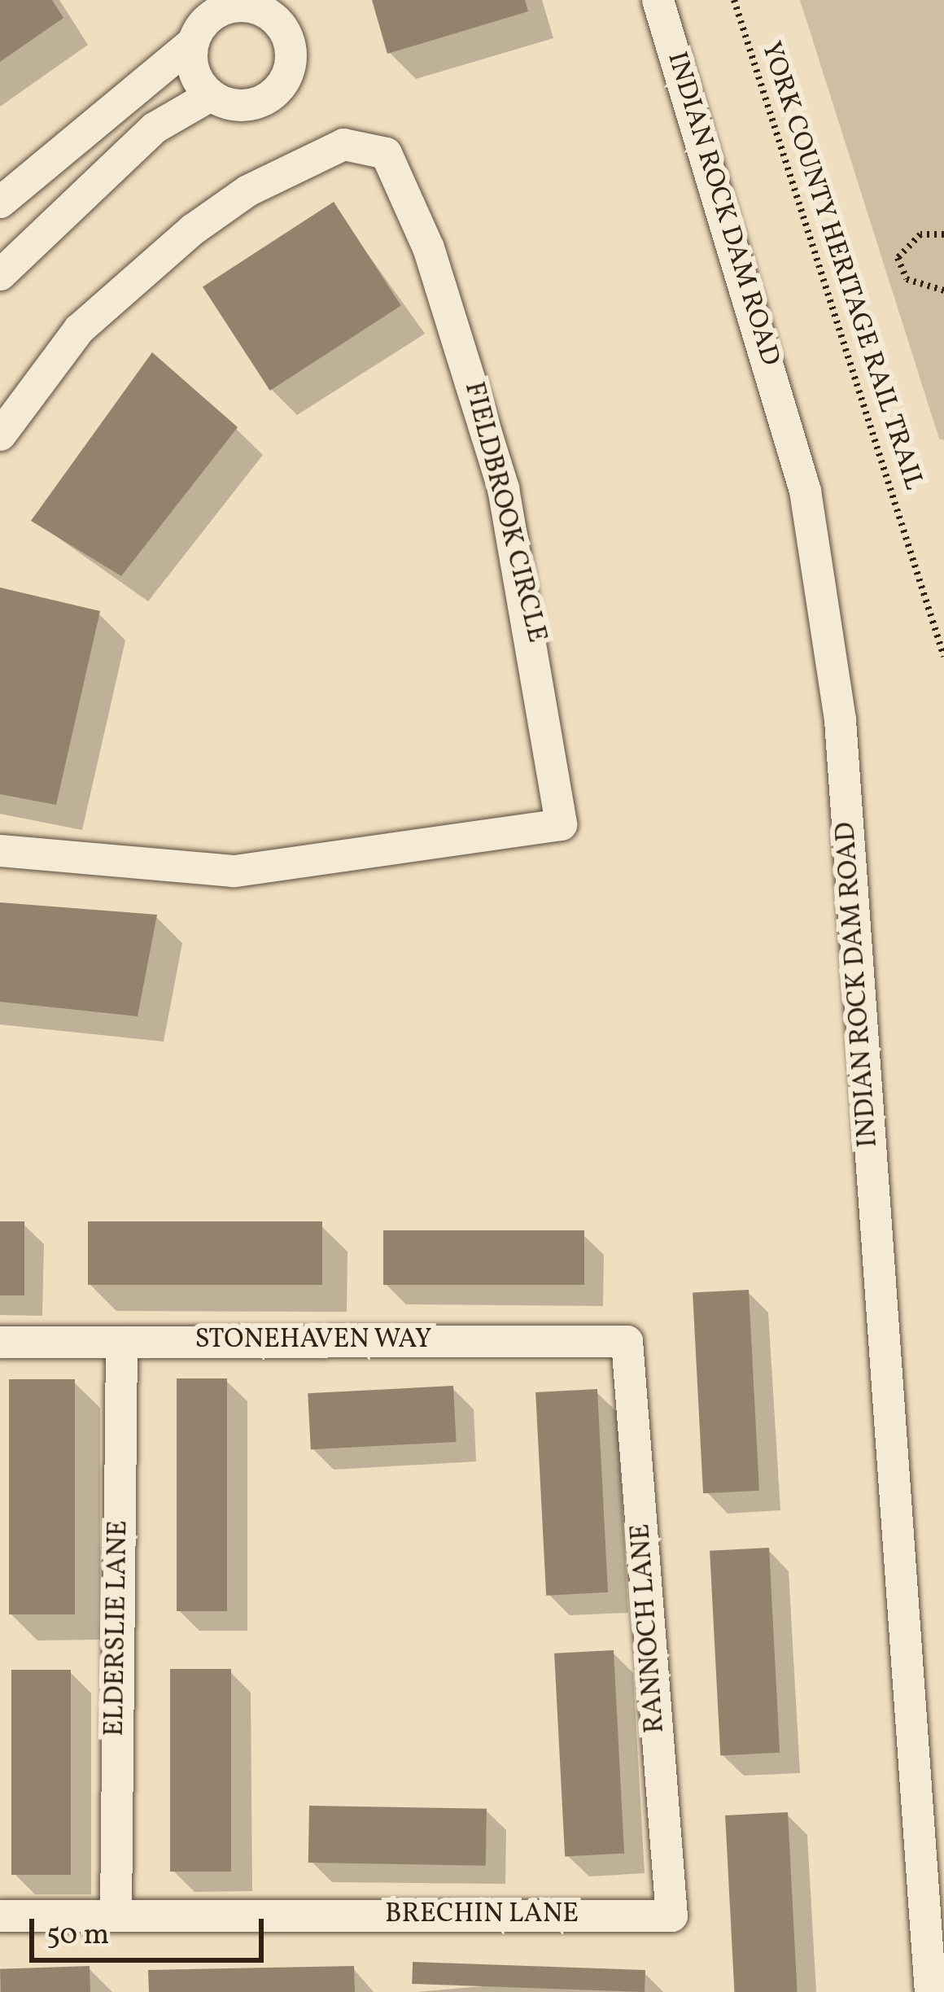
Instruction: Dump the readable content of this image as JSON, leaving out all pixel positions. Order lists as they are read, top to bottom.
{
  "streets": {
    "street": [
      "INDIAN ROCK DAM ROAD",
      "FIELDBROOK CIRCLE",
      "STONEHAVEN WAY",
      "ELDERSLIE LANE",
      "RANNOCH LANE",
      "BRECHIN LANE"
    ],
    "path": ["YORK COUNTY HERITAGE RAIL TRAIL"]
  },
  "crossings": [
    ["STONEHAVEN WAY", "ELDERSLIE LANE"],
    ["STONEHAVEN WAY", "RANNOCH LANE"],
    ["ELDERSLIE LANE", "BRECHIN LANE"],
    ["RANNOCH LANE", "BRECHIN LANE"]
  ],
  "scale_bar": "50 m"
}
